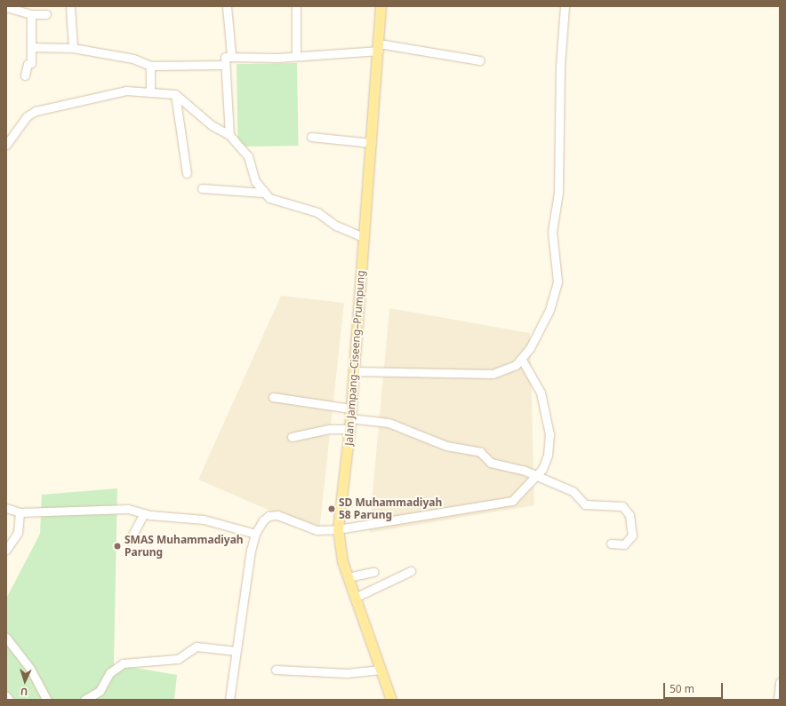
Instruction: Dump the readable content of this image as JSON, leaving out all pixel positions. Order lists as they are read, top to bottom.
{
  "streets": {
    "main road": ["Jalan Jampang–Ciseeng–Prumpung"]
  },
  "places": ["SD Muhammadiyah 58 Parung", "SMAS Muhammadiyah Parung"],
  "scale_bar": "50 m",
  "north": "bottom"
}
